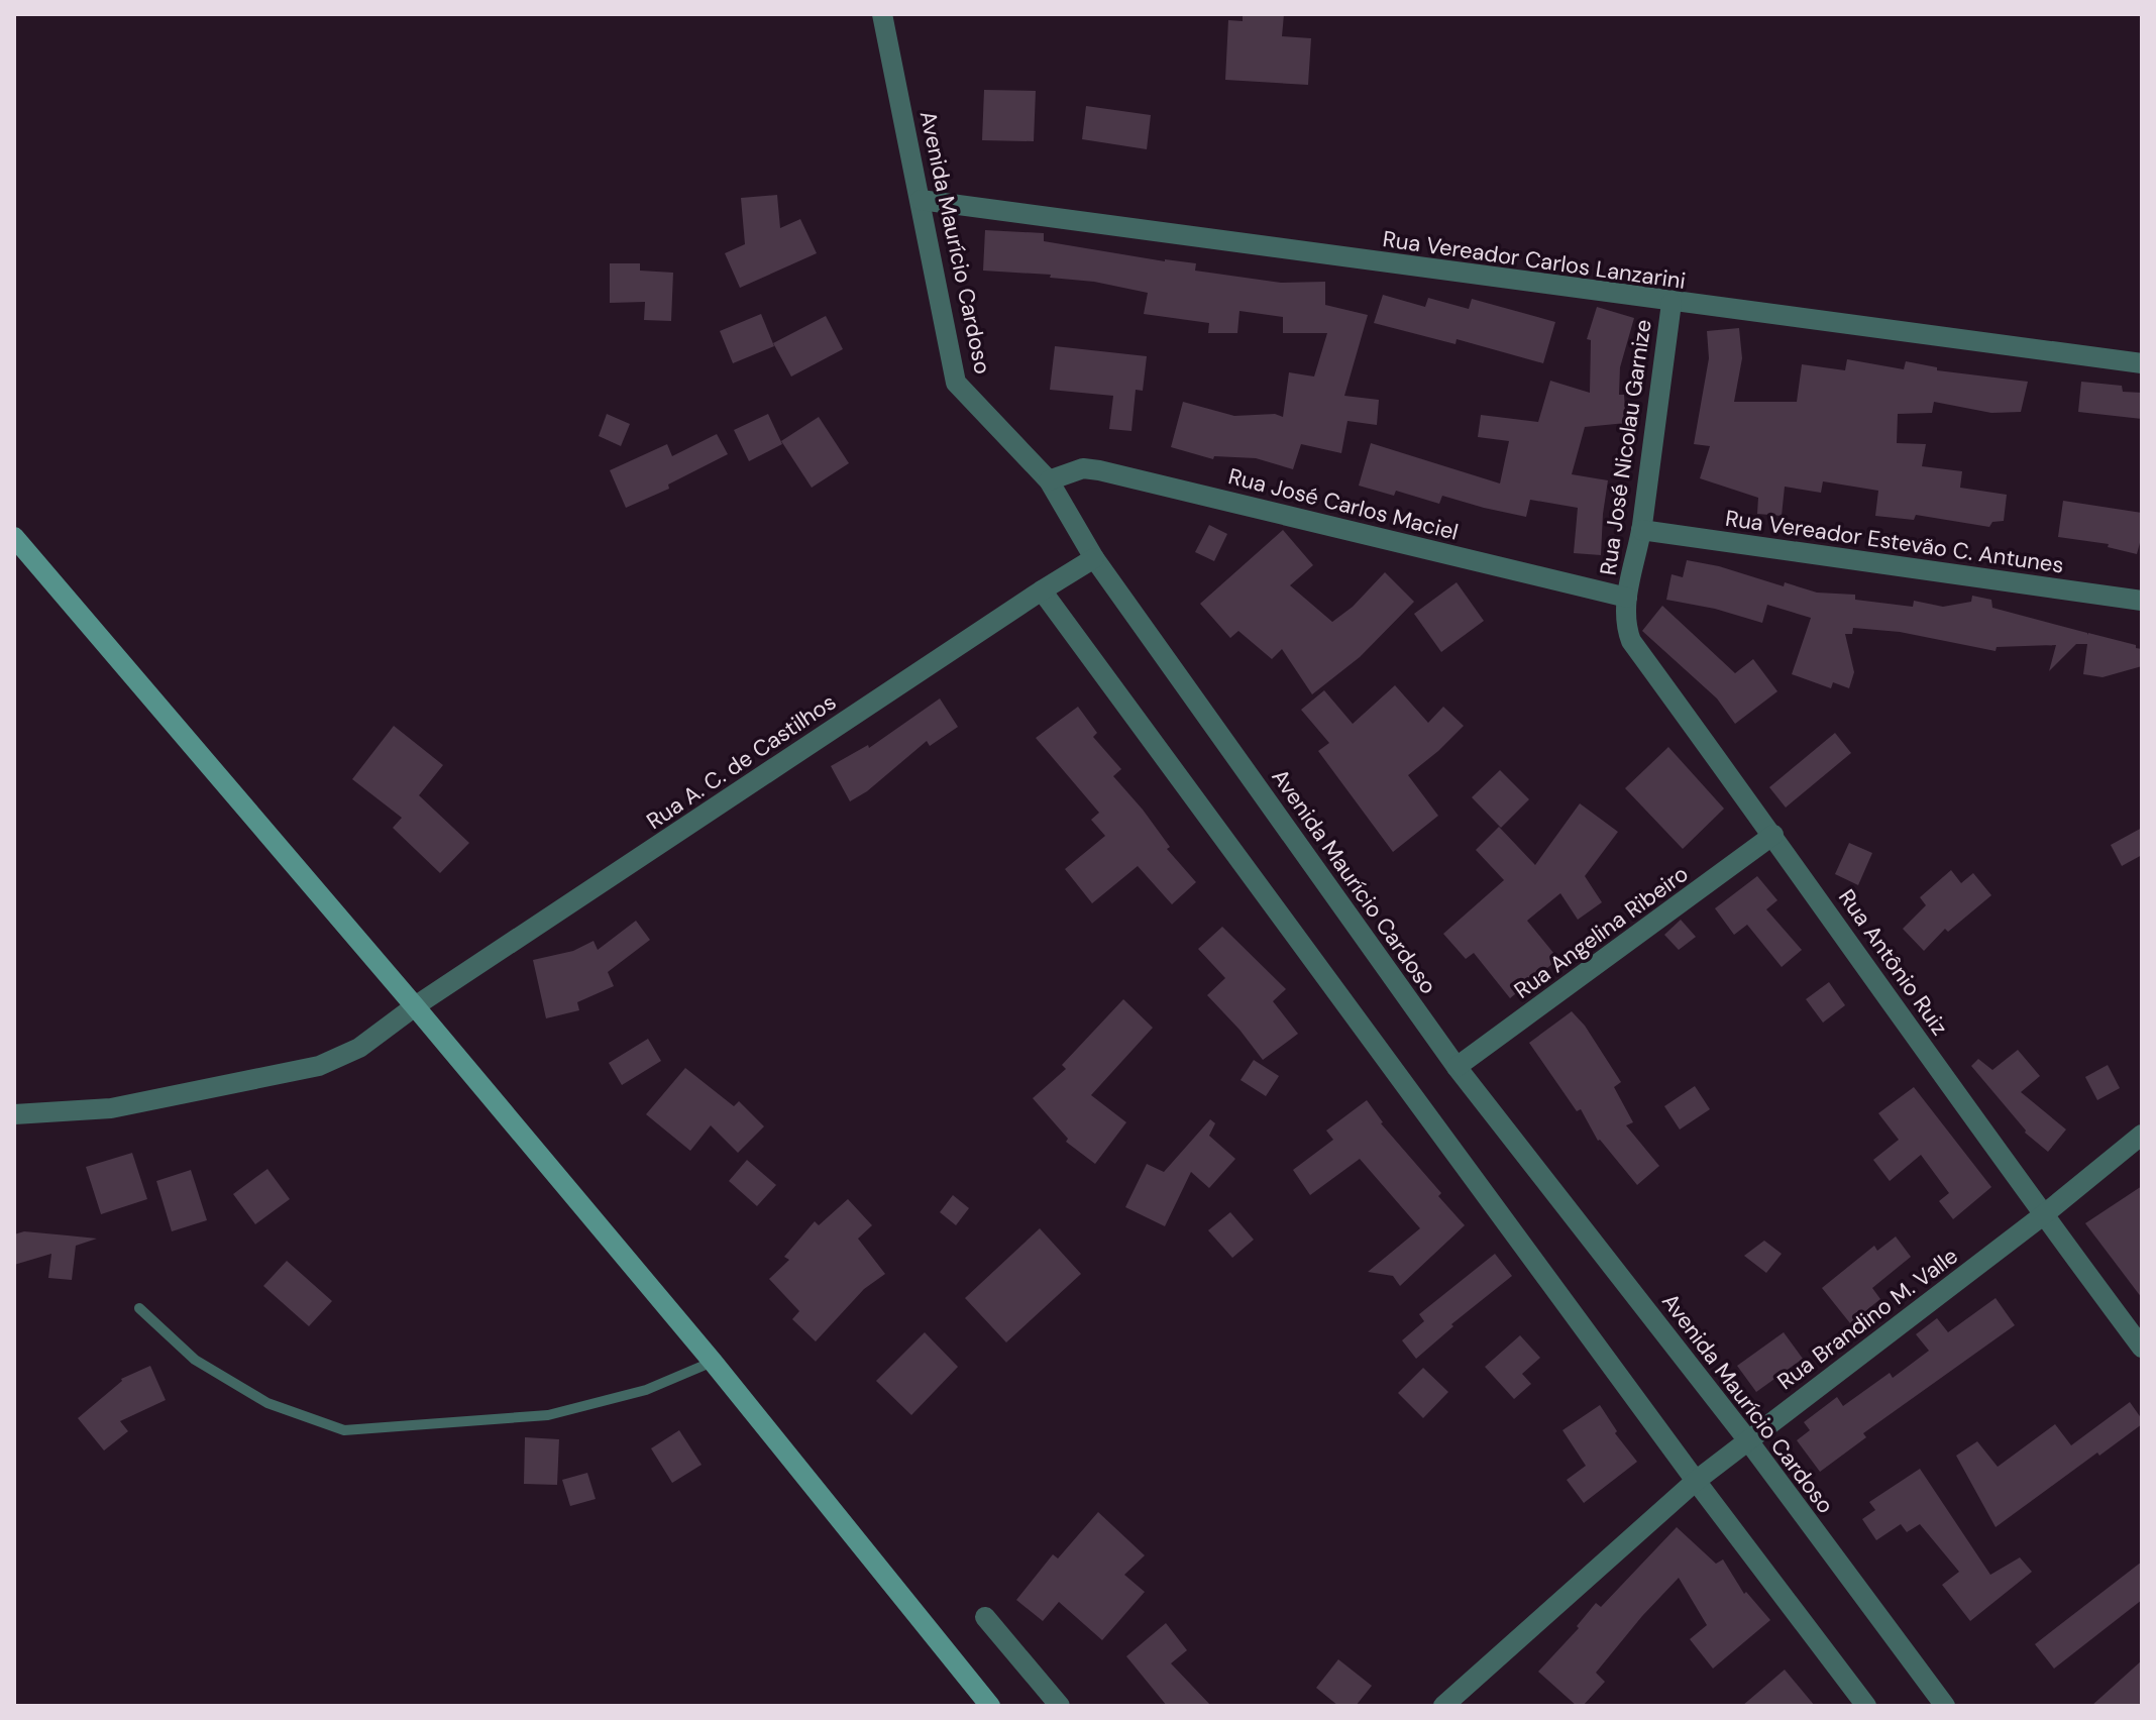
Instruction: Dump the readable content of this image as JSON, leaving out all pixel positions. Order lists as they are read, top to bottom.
{
  "streets": {
    "street": [
      "Avenida Maurício Cardoso",
      "Rua Vereador Carlos Lanzarini",
      "Rua José Nicolau Garnize",
      "Rua José Carlos Maciel",
      "Rua Vereador Estevão C. Antunes",
      "Rua A. C. de Castilhos",
      "Rua Angelina Ribeiro",
      "Rua Antônio Ruiz",
      "Rua Brandino M. Valle"
    ]
  },
  "crossings": [
    ["Avenida Maurício Cardoso", "Rua Vereador Carlos Lanzarini"],
    ["Avenida Maurício Cardoso", "Rua José Carlos Maciel"],
    ["Avenida Maurício Cardoso", "Rua A. C. de Castilhos"],
    ["Avenida Maurício Cardoso", "Rua Angelina Ribeiro"],
    ["Avenida Maurício Cardoso", "Rua Brandino M. Valle"],
    ["Rua Vereador Carlos Lanzarini", "Rua José Nicolau Garnize"],
    ["Rua José Nicolau Garnize", "Rua José Carlos Maciel"],
    ["Rua José Nicolau Garnize", "Rua Vereador Estevão C. Antunes"],
    ["Rua José Nicolau Garnize", "Rua Antônio Ruiz"],
    ["Rua José Carlos Maciel", "Rua Antônio Ruiz"],
    ["Rua Angelina Ribeiro", "Rua Antônio Ruiz"],
    ["Rua Antônio Ruiz", "Rua Brandino M. Valle"]
  ]
}
